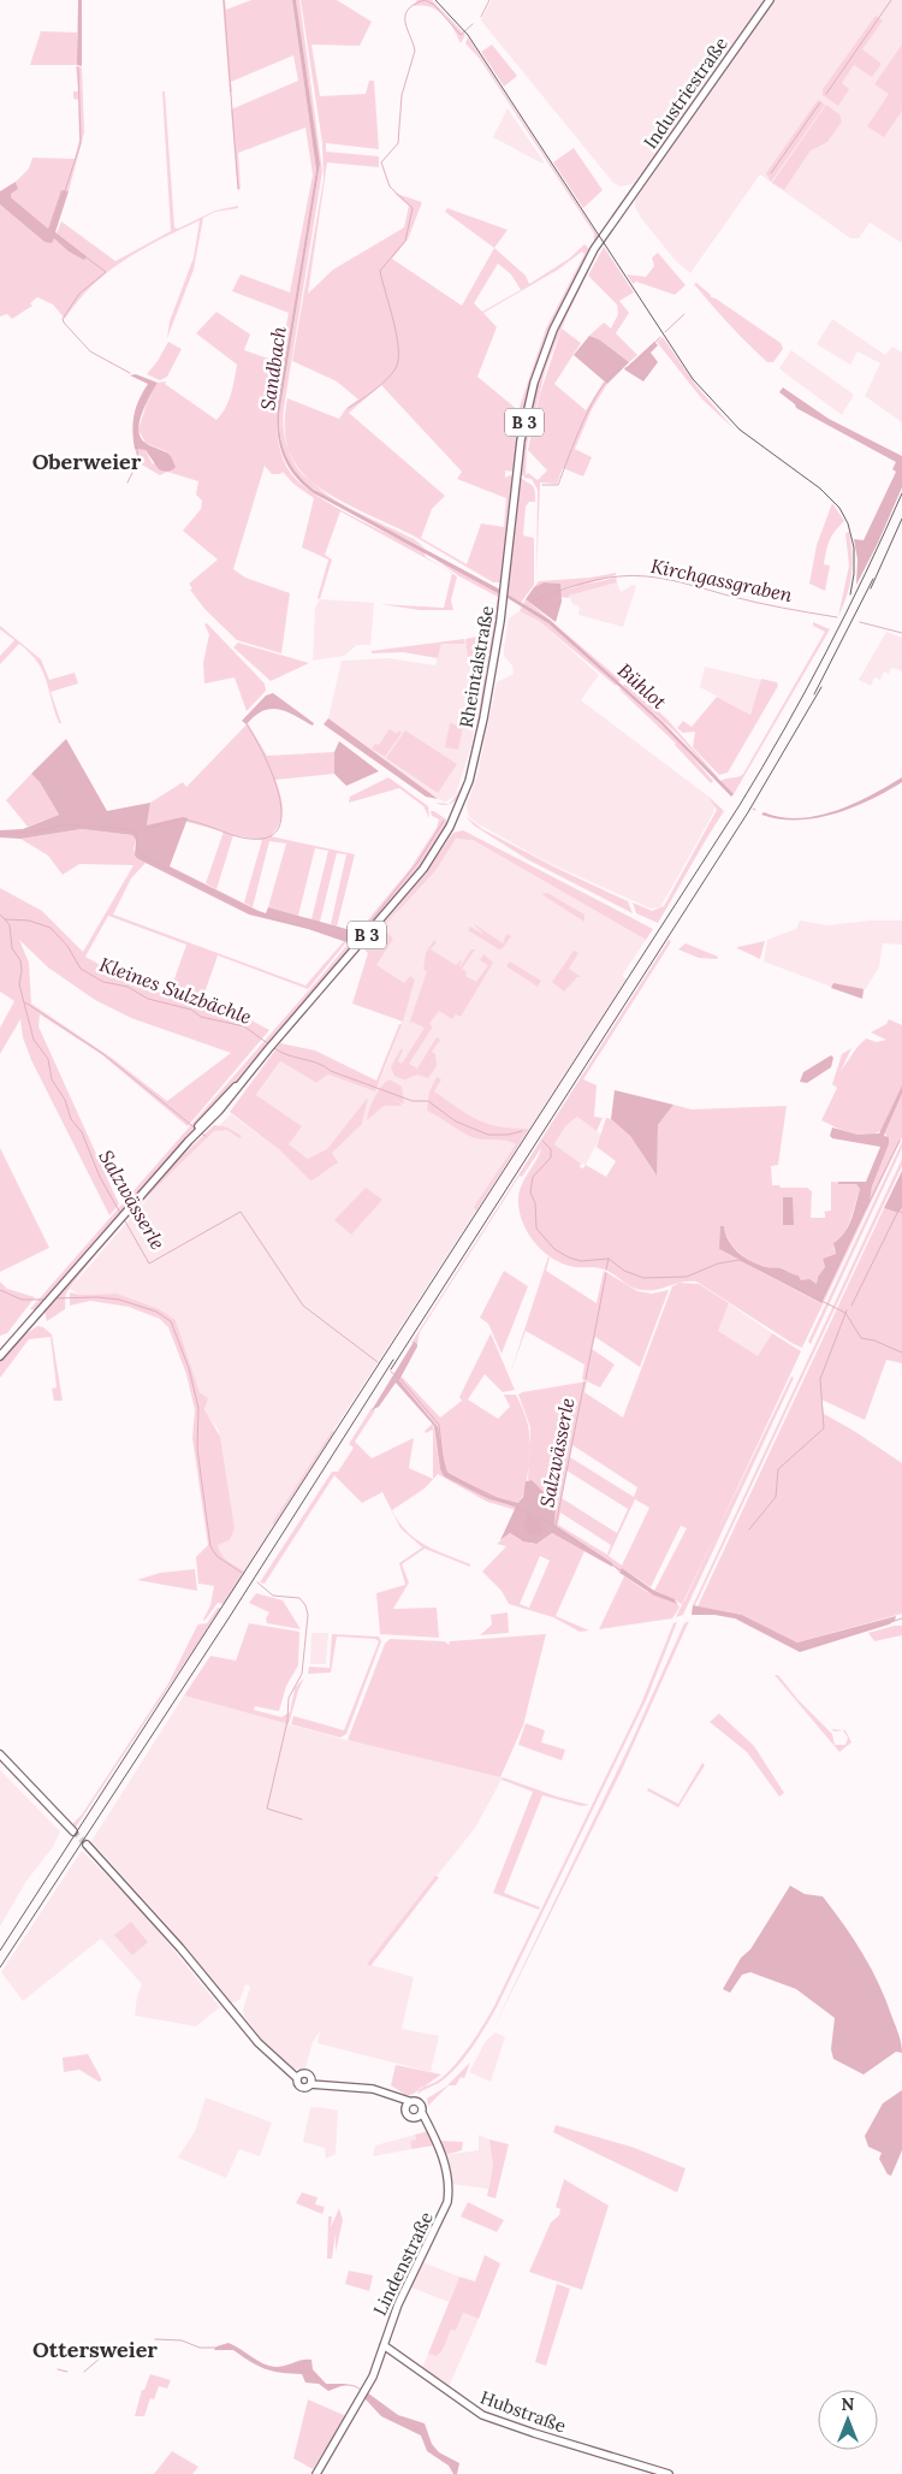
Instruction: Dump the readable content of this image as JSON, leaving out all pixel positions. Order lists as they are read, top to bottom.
{
  "streets": {
    "main road": [
      "Industriestraße",
      "B 3",
      "Rheintalstraße",
      "Lindenstraße",
      "Hubstraße"
    ]
  },
  "crossings": [
    ["Industriestraße", "Rheintalstraße"],
    ["Lindenstraße", "Hubstraße"]
  ],
  "districts": ["Oberweier", "Ottersweier"],
  "water": [
    "Sandbach",
    "Kirchgassgraben",
    "Bühlot",
    "Kleines Sulzbächle",
    "Salzwässerle"
  ],
  "north": "top"
}
